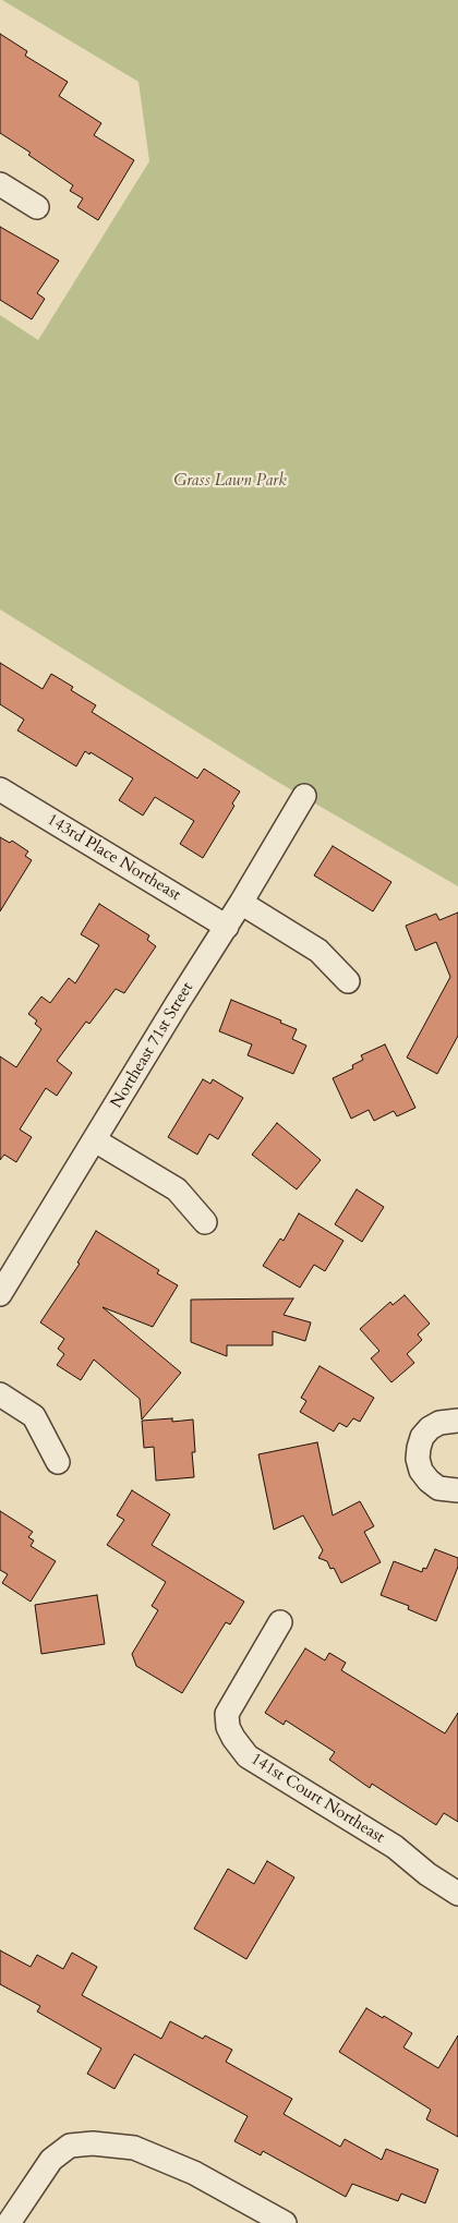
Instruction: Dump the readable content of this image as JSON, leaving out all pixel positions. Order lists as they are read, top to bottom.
{
  "streets": {
    "street": ["143rd Place Northeast", "Northeast 71st Street", "141st Court Northeast"]
  },
  "crossings": [
    ["143rd Place Northeast", "Northeast 71st Street"]
  ],
  "parks": ["Grass Lawn Park"]
}
